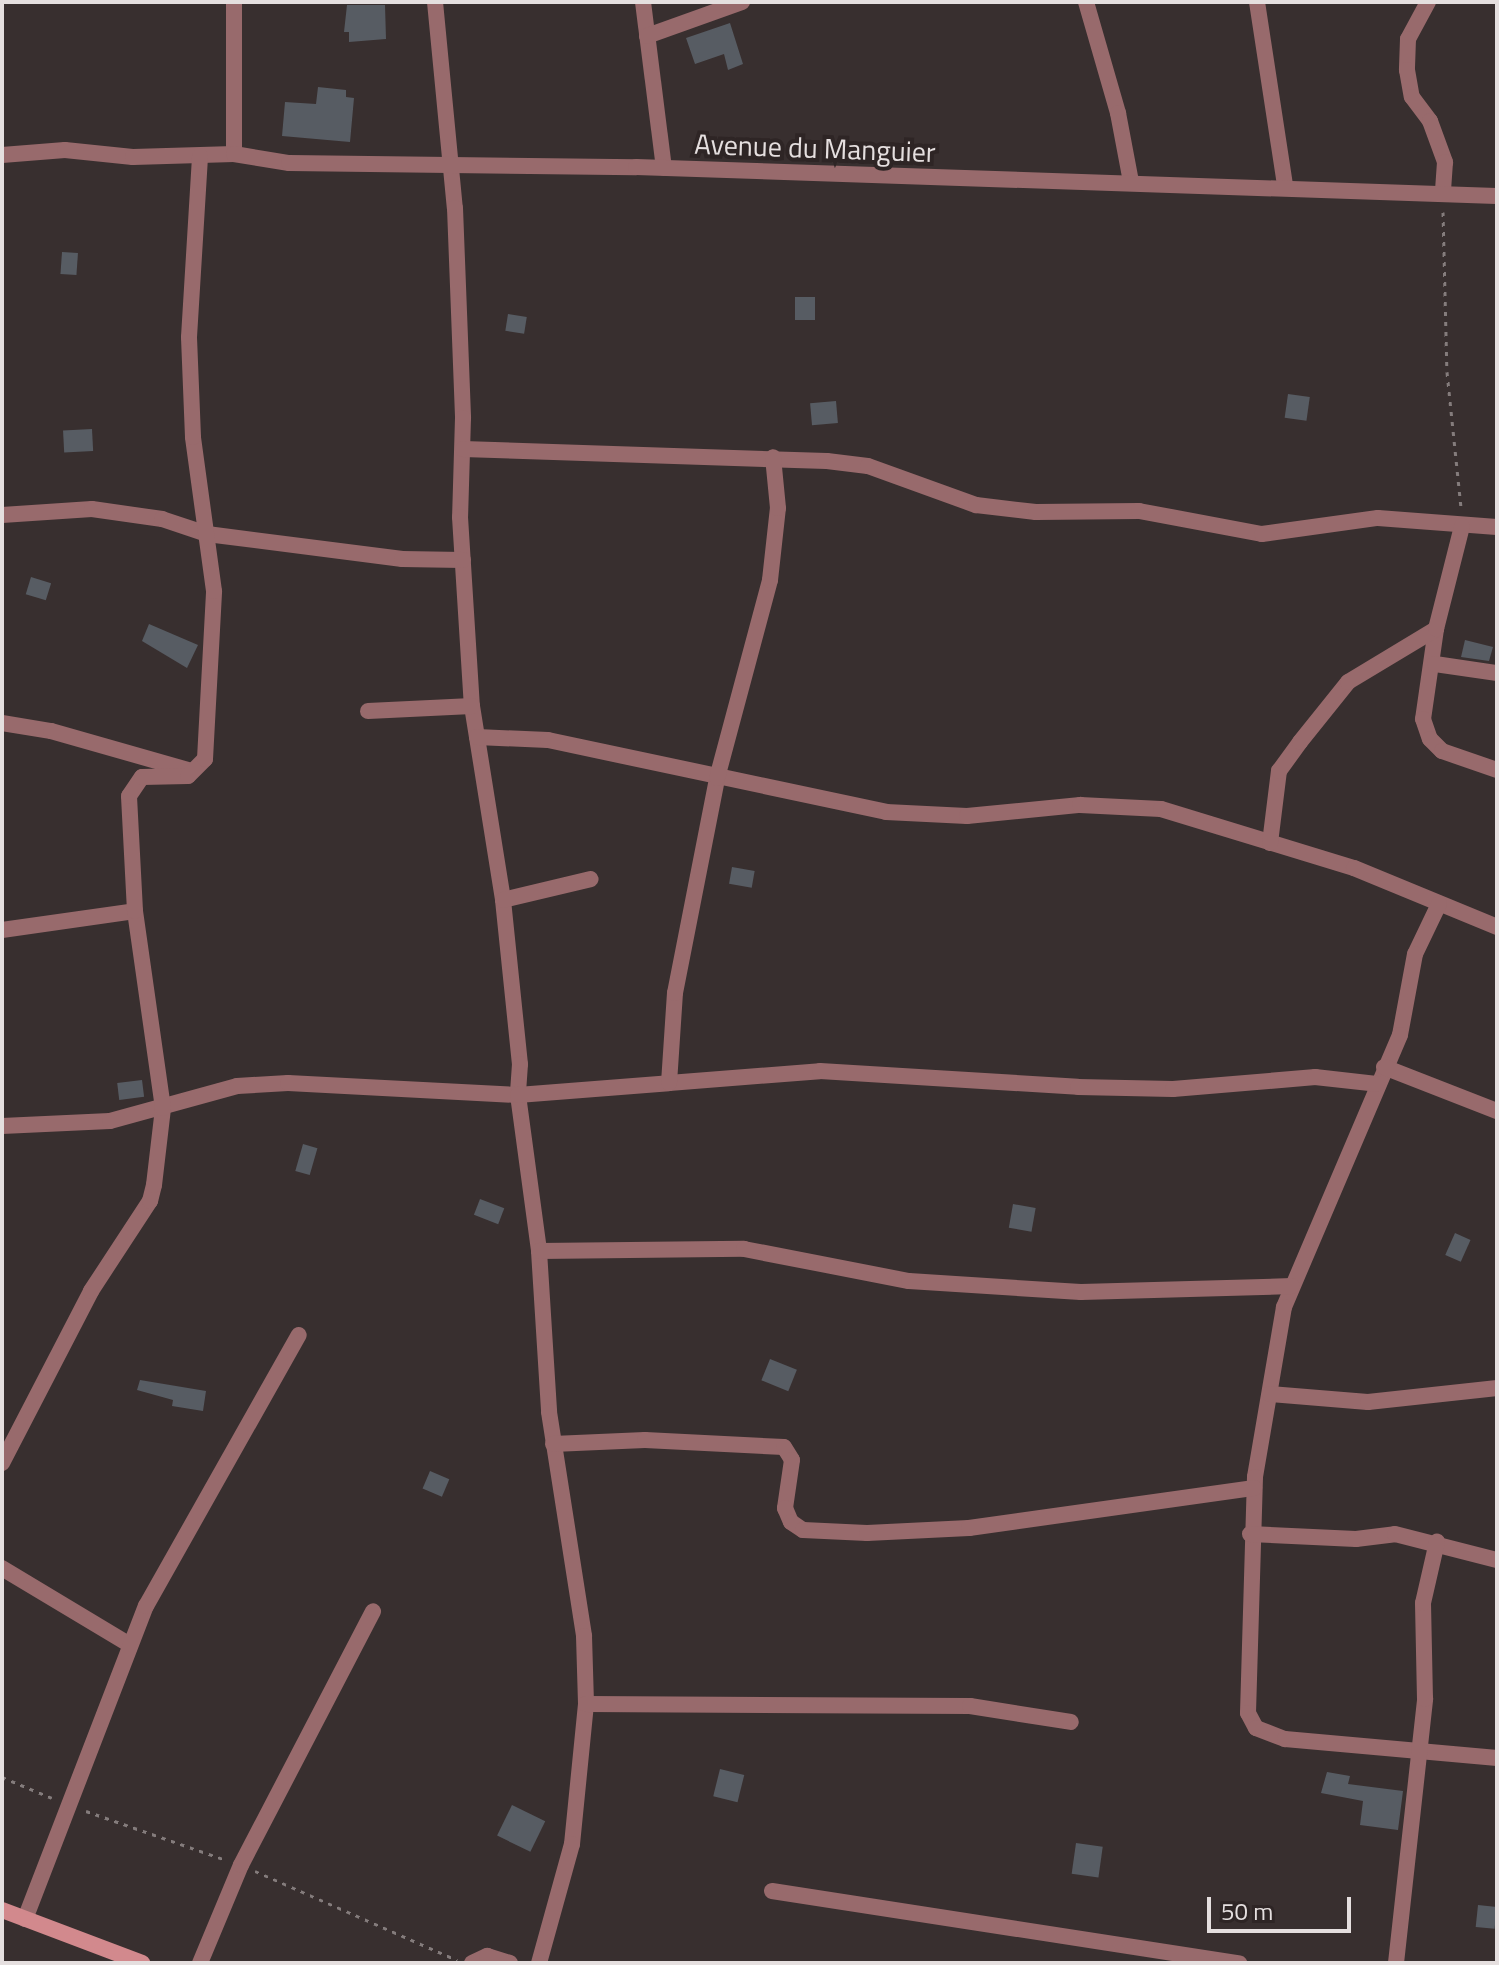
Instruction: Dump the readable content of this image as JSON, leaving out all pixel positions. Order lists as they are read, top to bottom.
{
  "streets": {
    "street": ["Avenue du Manguier"]
  },
  "scale_bar": "50 m"
}
